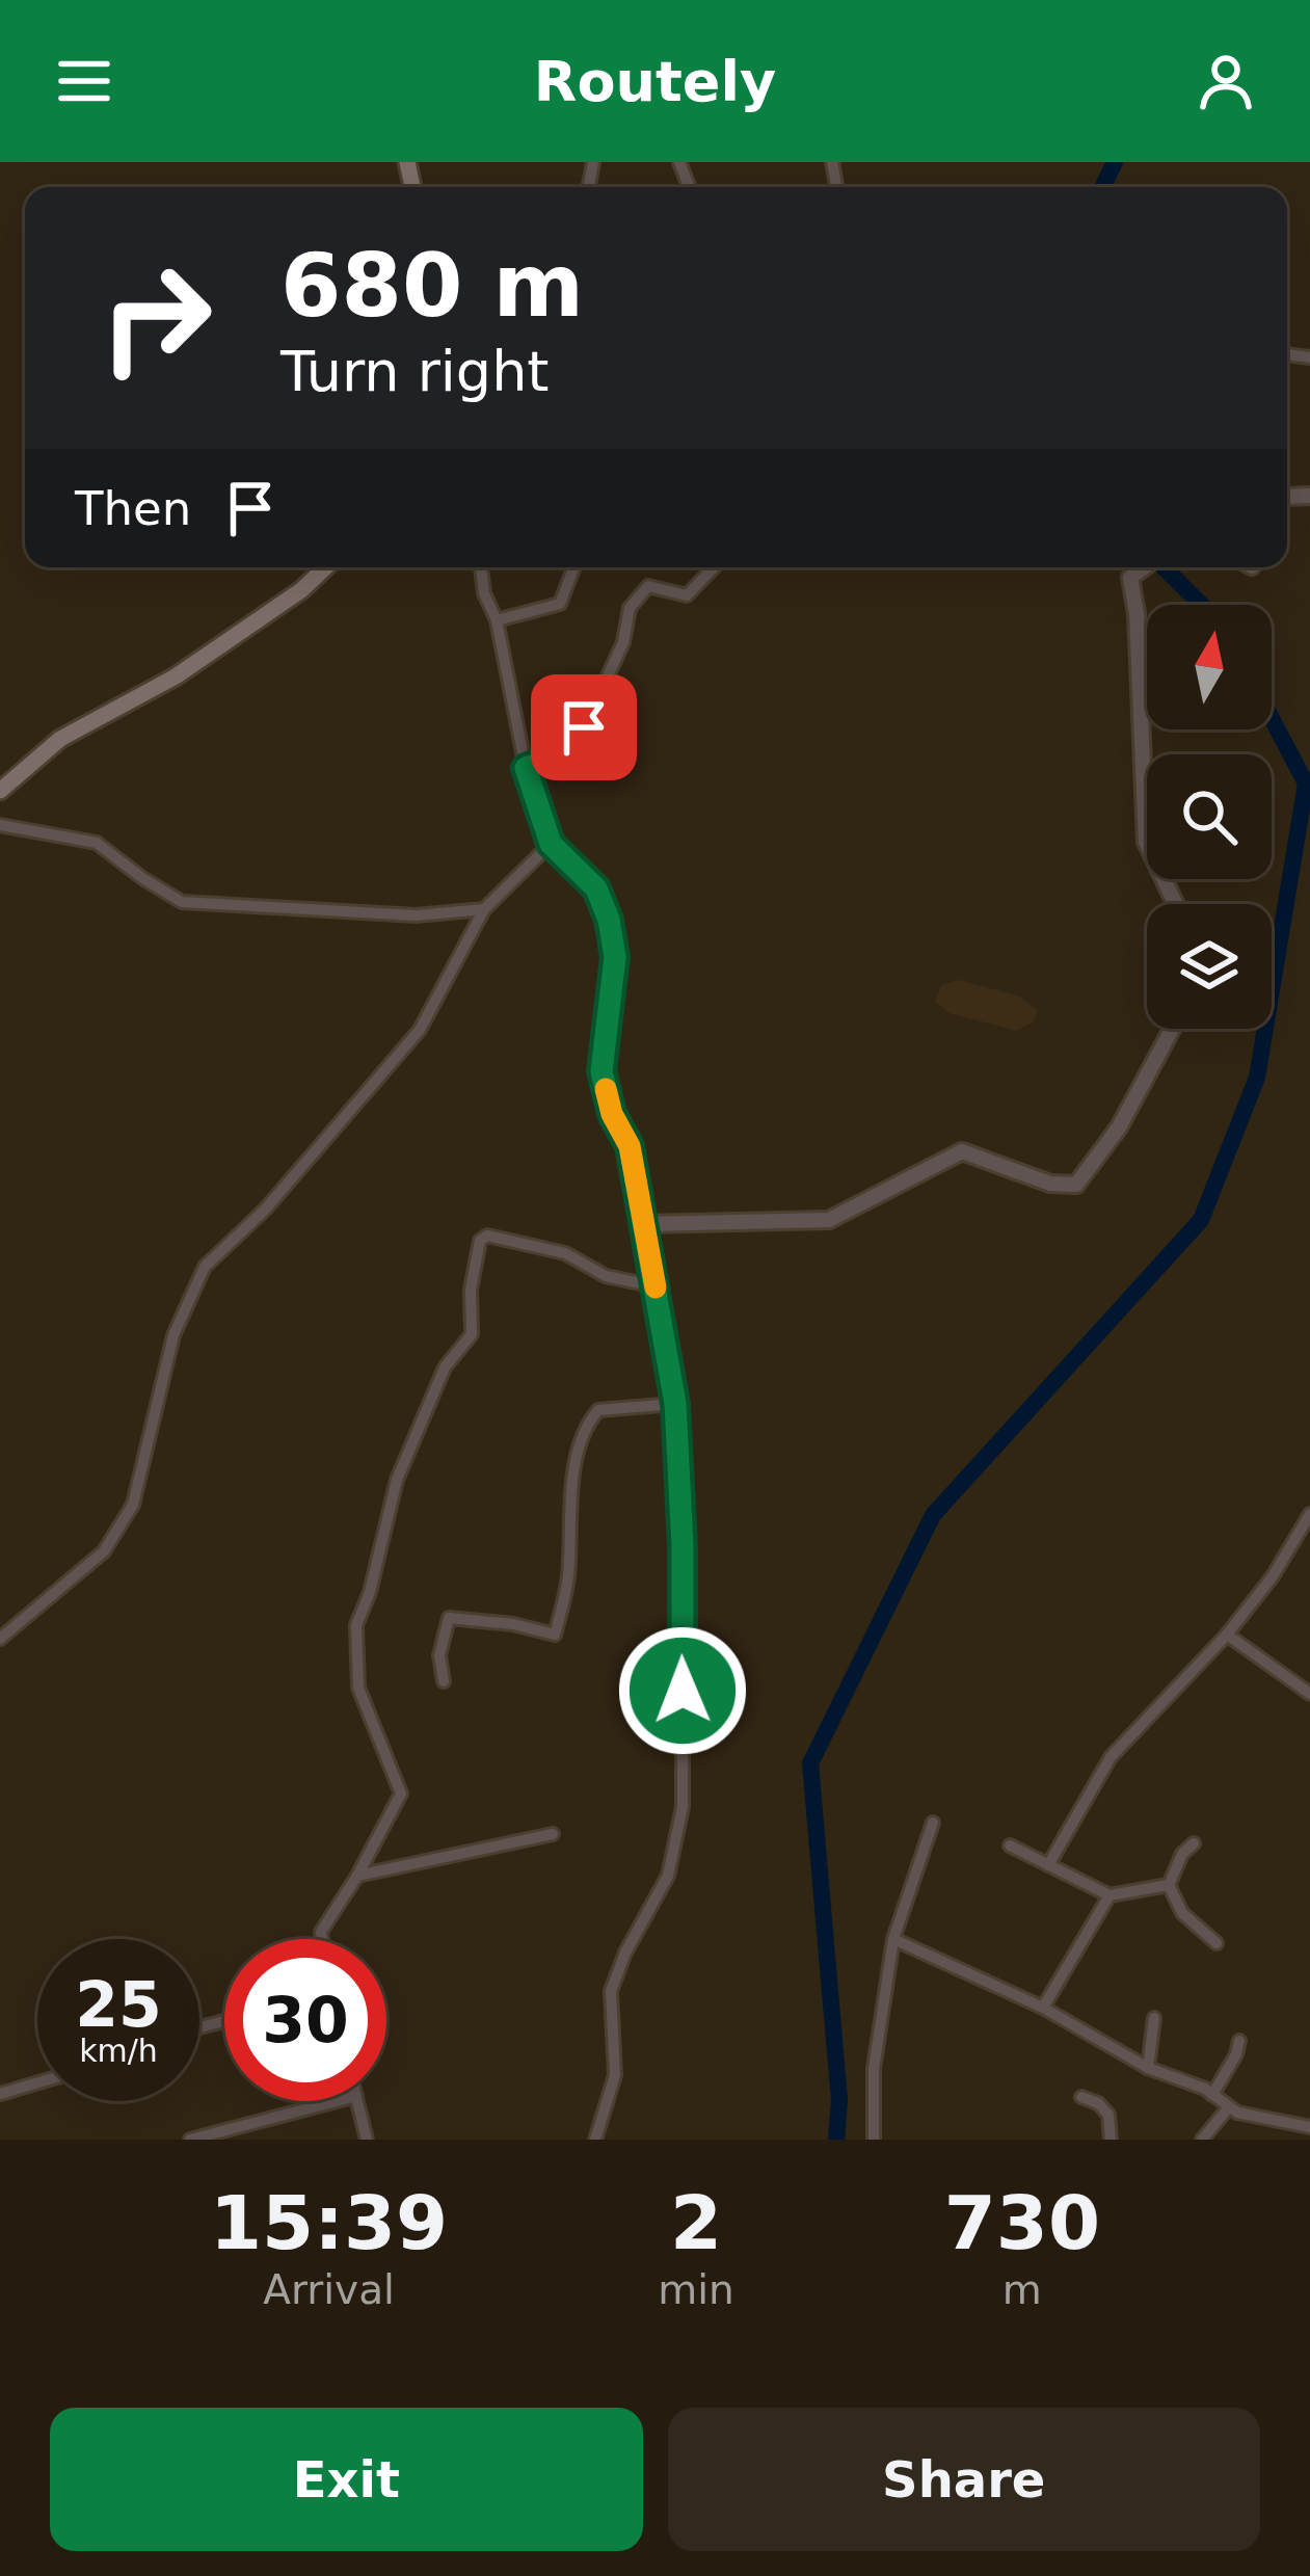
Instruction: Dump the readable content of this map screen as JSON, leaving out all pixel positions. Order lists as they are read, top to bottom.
{
  "north": "top",
  "page": {
    "header": "Routely",
    "turn": ["680 m", "Turn right"],
    "then": "Then",
    "speed": "25 km/h",
    "limit": "30",
    "eta": [
      "15:39",
      "Arrival",
      "2",
      "min",
      "730",
      "m"
    ],
    "buttons": ["Exit", "Share"]
  }
}
